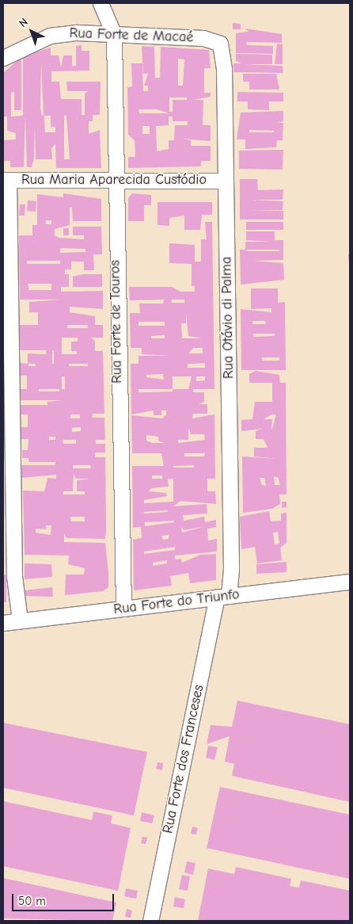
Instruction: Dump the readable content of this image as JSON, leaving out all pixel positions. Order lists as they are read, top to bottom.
{
  "streets": {
    "street": [
      "Rua Forte de Macaé",
      "Rua Maria Aparecida Custódio",
      "Rua Otávio di Palma",
      "Rua Forte de Touros",
      "Rua Forte do Triunfo",
      "Rua Forte dos Franceses"
    ]
  },
  "crossings": [
    ["Rua Forte de Macaé", "Rua Otávio di Palma"],
    ["Rua Forte de Macaé", "Rua Forte de Touros"],
    ["Rua Maria Aparecida Custódio", "Rua Otávio di Palma"],
    ["Rua Maria Aparecida Custódio", "Rua Forte de Touros"],
    ["Rua Otávio di Palma", "Rua Forte do Triunfo"],
    ["Rua Otávio di Palma", "Rua Forte dos Franceses"],
    ["Rua Forte de Touros", "Rua Forte do Triunfo"],
    ["Rua Forte do Triunfo", "Rua Forte dos Franceses"]
  ],
  "scale_bar": "50 m",
  "north": "top left"
}
